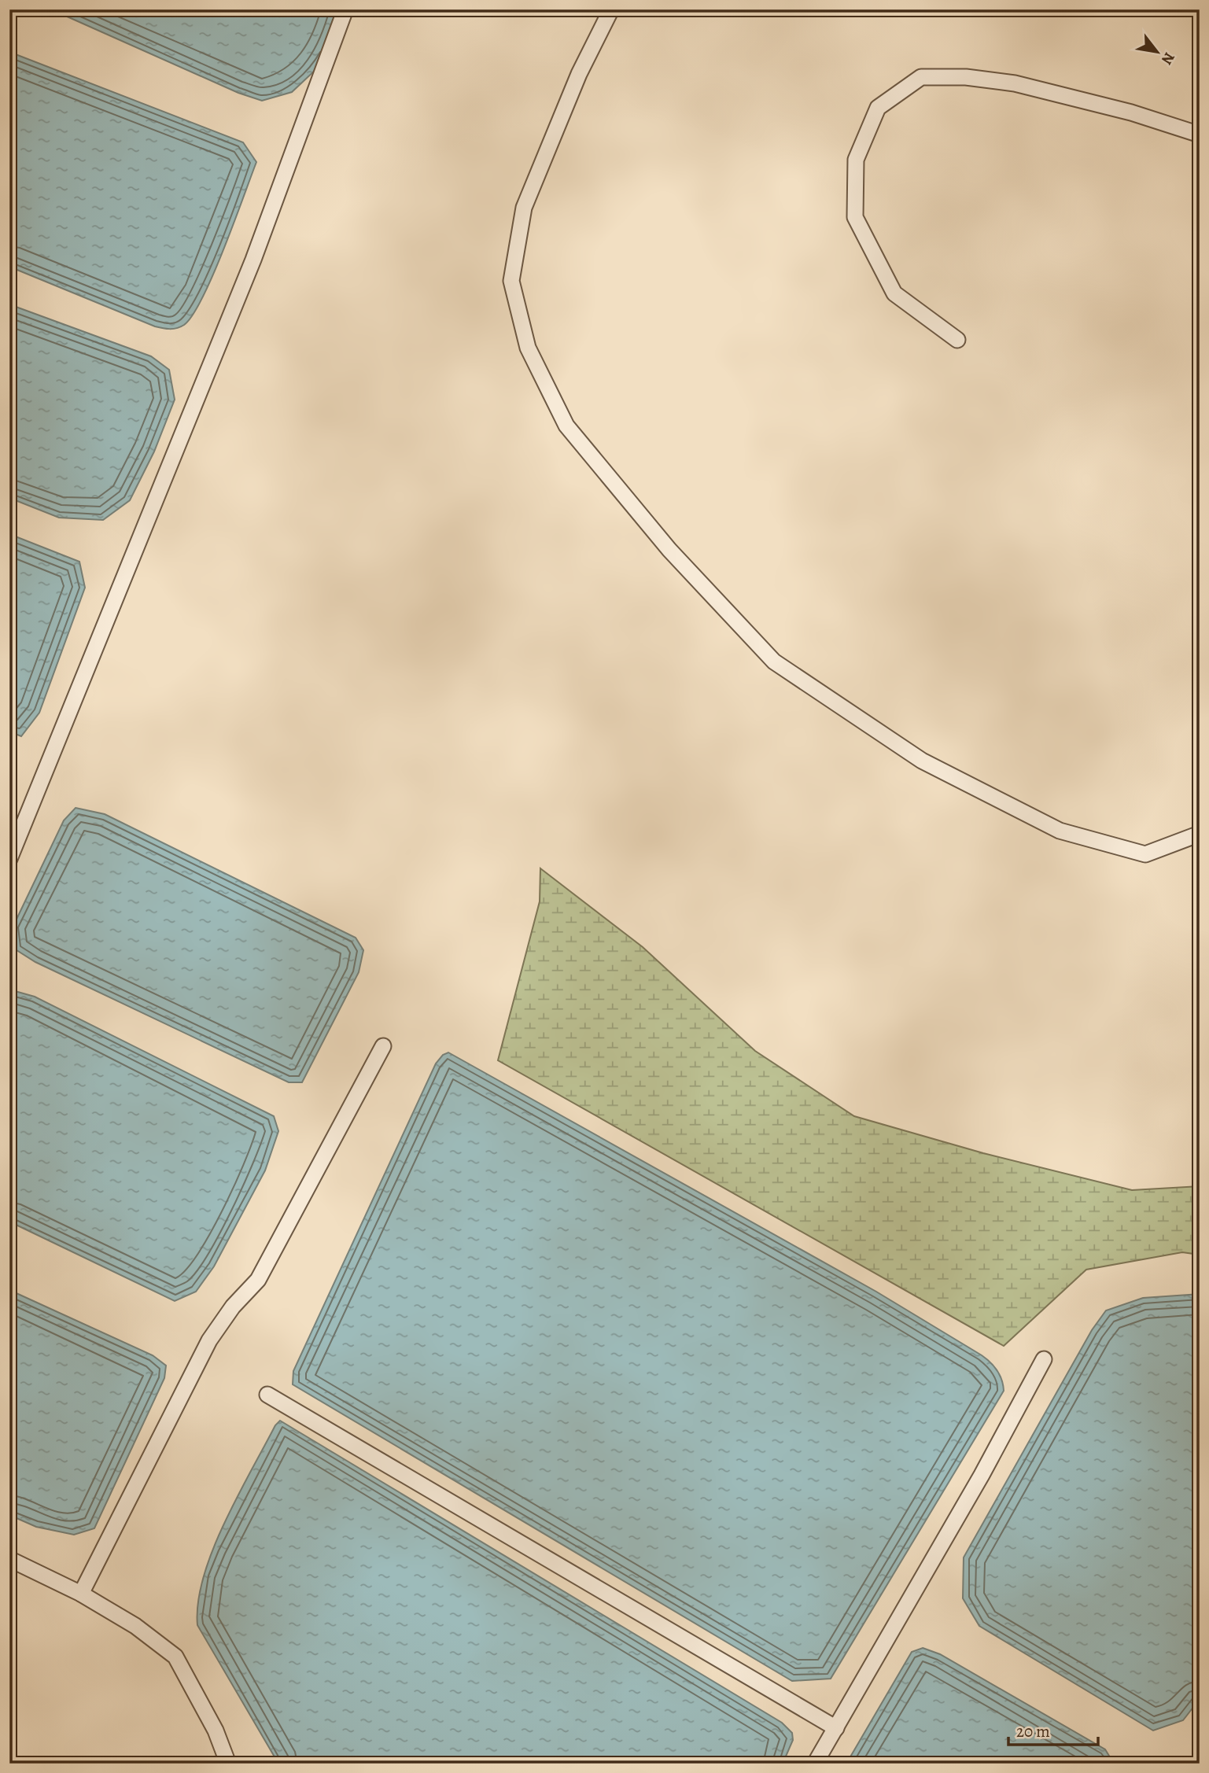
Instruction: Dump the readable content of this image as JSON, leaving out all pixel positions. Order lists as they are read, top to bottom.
{
  "scale_bar": "20 m",
  "north": "bottom right"
}
